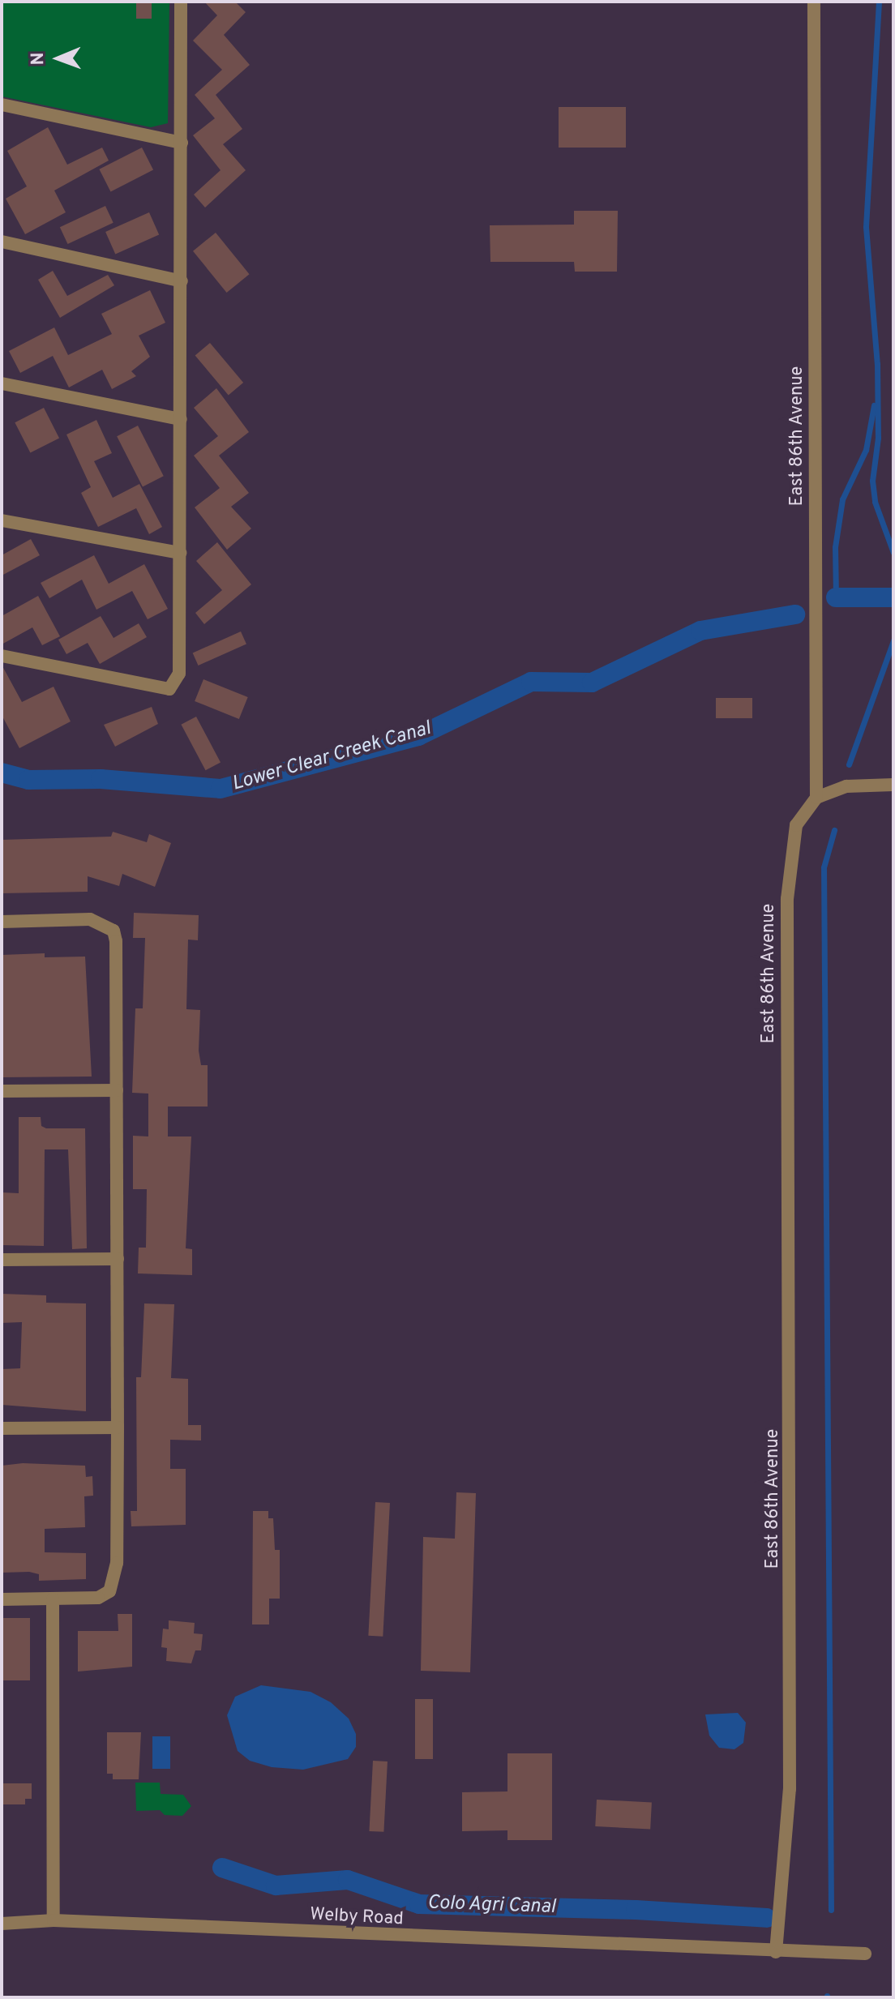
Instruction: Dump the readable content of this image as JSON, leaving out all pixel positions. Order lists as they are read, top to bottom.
{
  "streets": {
    "street": ["East 86th Avenue", "Welby Road"]
  },
  "crossings": [
    ["East 86th Avenue", "Welby Road"]
  ],
  "water": ["Lower Clear Creek Canal", "Colo Agri Canal"],
  "north": "left"
}
